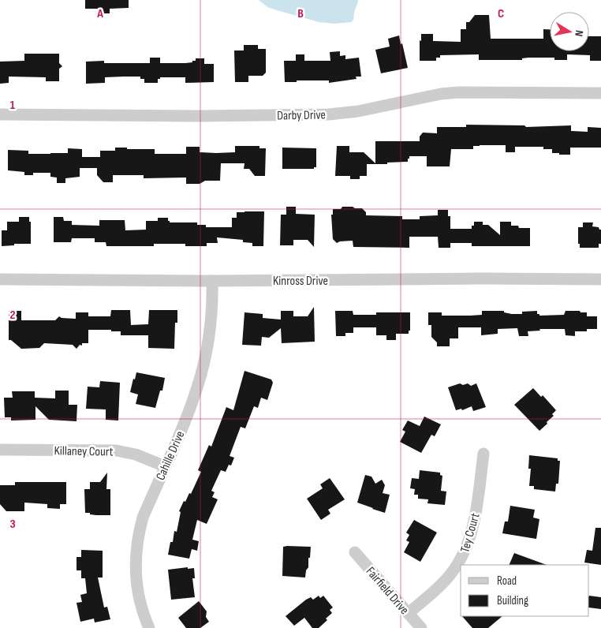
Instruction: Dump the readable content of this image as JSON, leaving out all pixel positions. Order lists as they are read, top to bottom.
{
  "streets": {
    "street": [
      "Darby Drive",
      "Kinross Drive",
      "Killaney Court",
      "Cahille Drive",
      "Tey Court",
      "Fairfield Drive"
    ]
  },
  "crossings": [
    ["Kinross Drive", "Cahille Drive"],
    ["Killaney Court", "Cahille Drive"],
    ["Tey Court", "Fairfield Drive"]
  ],
  "legend": ["Road", "Building"],
  "north": "right",
  "grid": {
    "columns": ["A", "B", "C"],
    "rows": ["1", "2", "3"]
  }
}
